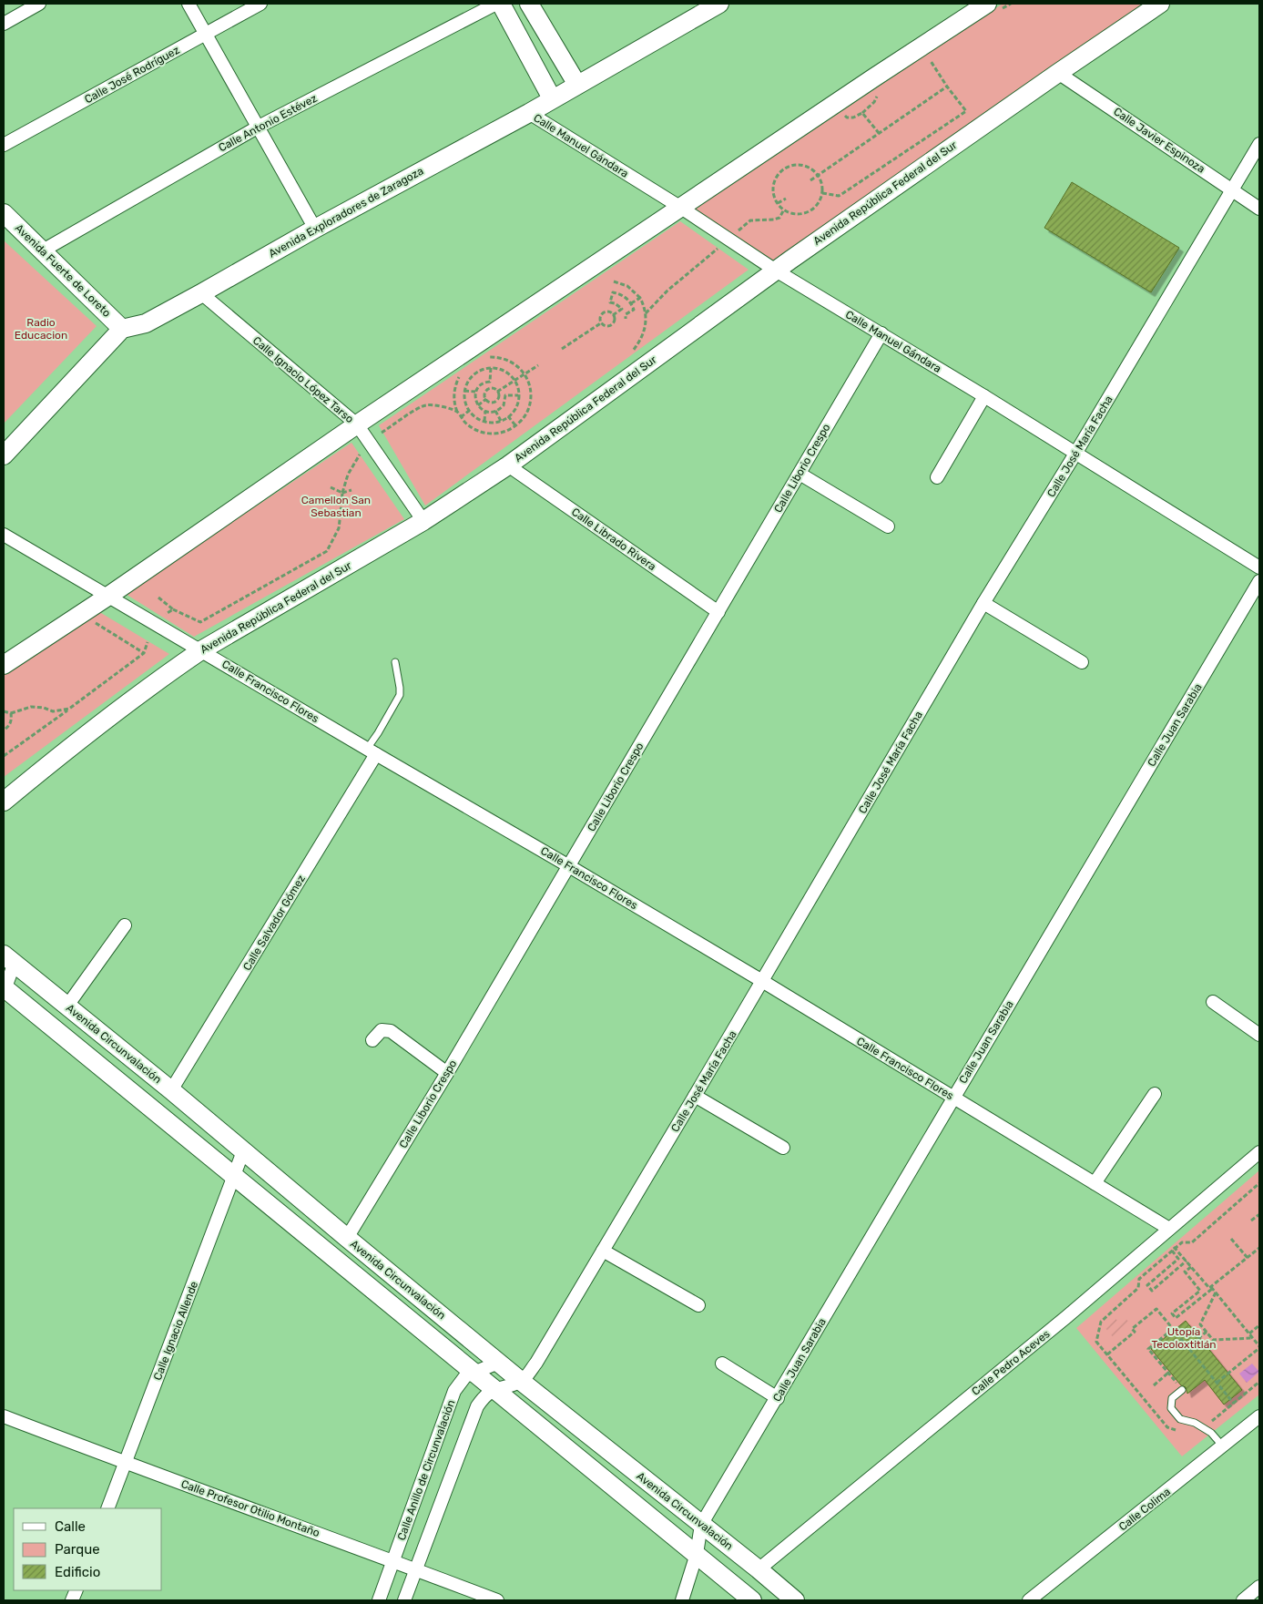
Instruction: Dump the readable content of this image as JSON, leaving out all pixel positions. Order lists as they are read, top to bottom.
{
  "streets": {
    "street": [
      "Calle José Rodríguez",
      "Calle Antonio Estévez",
      "Calle Javier Espinoza",
      "Calle Manuel Gándara",
      "Avenida República Federal del Sur",
      "Avenida Exploradores de Zaragoza",
      "Avenida Fuerte de Loreto",
      "Calle Ignacio López Tarso",
      "Calle José María Facha",
      "Calle Liborio Crespo",
      "Calle Librado Rivera",
      "Calle Francisco Flores",
      "Calle Juan Sarabia",
      "Calle Salvador Gómez",
      "Avenida Circunvalación",
      "Calle Ignacio Allende",
      "Calle Pedro Aceves",
      "Calle Anillo de Circunvalación",
      "Calle Profesor Otilio Montaño",
      "Calle Colima"
    ]
  },
  "crossings": [
    ["Calle Antonio Estévez", "Avenida Fuerte de Loreto"],
    ["Calle Javier Espinoza", "Avenida República Federal del Sur"],
    ["Calle Javier Espinoza", "Calle José María Facha"],
    ["Calle Manuel Gándara", "Avenida República Federal del Sur"],
    ["Calle Manuel Gándara", "Avenida Exploradores de Zaragoza"],
    ["Calle Manuel Gándara", "Calle José María Facha"],
    ["Calle Manuel Gándara", "Calle Liborio Crespo"],
    ["Avenida República Federal del Sur", "Calle Ignacio López Tarso"],
    ["Avenida República Federal del Sur", "Calle Librado Rivera"],
    ["Avenida República Federal del Sur", "Calle Francisco Flores"],
    ["Avenida Exploradores de Zaragoza", "Avenida Fuerte de Loreto"],
    ["Avenida Exploradores de Zaragoza", "Calle Ignacio López Tarso"],
    ["Calle José María Facha", "Calle Francisco Flores"],
    ["Calle José María Facha", "Avenida Circunvalación"],
    ["Calle Liborio Crespo", "Calle Librado Rivera"],
    ["Calle Liborio Crespo", "Calle Francisco Flores"],
    ["Calle Liborio Crespo", "Avenida Circunvalación"],
    ["Calle Francisco Flores", "Calle Juan Sarabia"],
    ["Calle Francisco Flores", "Calle Salvador Gómez"],
    ["Calle Francisco Flores", "Calle Pedro Aceves"],
    ["Calle Juan Sarabia", "Avenida Circunvalación"],
    ["Calle Salvador Gómez", "Avenida Circunvalación"],
    ["Avenida Circunvalación", "Calle Ignacio Allende"],
    ["Avenida Circunvalación", "Calle Pedro Aceves"],
    ["Avenida Circunvalación", "Calle Anillo de Circunvalación"],
    ["Calle Ignacio Allende", "Calle Profesor Otilio Montaño"],
    ["Calle Anillo de Circunvalación", "Calle Profesor Otilio Montaño"]
  ],
  "parks": ["Radio Educacion", "Camellon San Sebastian", "Utopía Tecoloxtitlán"],
  "legend": ["Calle", "Parque", "Edificio"]
}
